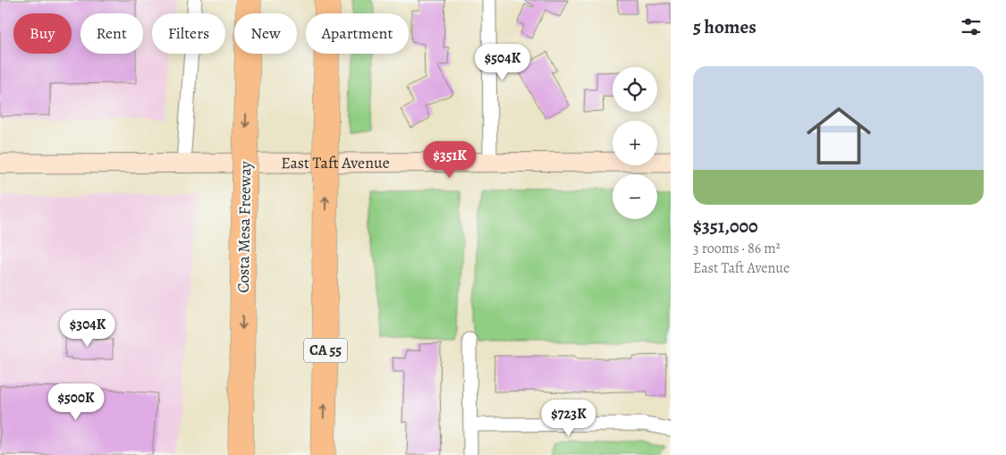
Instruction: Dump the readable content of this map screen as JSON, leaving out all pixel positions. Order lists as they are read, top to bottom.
{
  "streets": {
    "highway": ["Costa Mesa Freeway", "CA 55"],
    "main road": ["East Taft Avenue"]
  },
  "page": {
    "heading": "5 homes",
    "chip": [
      "Buy",
      "Rent",
      "Filters",
      "New",
      "Apartment"
    ],
    "price": [
      "$504K",
      "$351K",
      "$304K",
      "$500K",
      "$723K"
    ],
    "list": [
      {
        "name": "$351,000",
        "note": "3 rooms · 86 m² · East Taft Avenue"
      }
    ],
    "map_buttons": ["+", "−"]
  }
}
